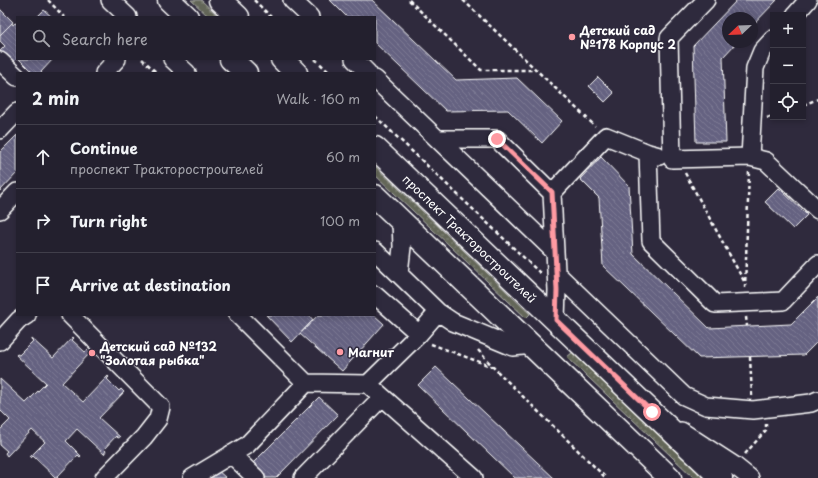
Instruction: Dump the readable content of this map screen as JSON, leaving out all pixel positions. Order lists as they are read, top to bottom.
{
  "streets": {
    "main road": ["проспект Тракторостроителей"]
  },
  "places": ["Детский сад №178 Корпус 2", "Магнит", "Детский сад №132 \"Золотая рыбка\""],
  "north": "bottom left",
  "page": {
    "map_buttons": ["+", "−"],
    "search": "Search here",
    "heading": ["2 min", "Walk · 160 m"],
    "list": [
      ["Continue", "проспект Тракторостроителей", "60 m"],
      ["Turn right", "100 m"],
      "Arrive at destination"
    ]
  }
}
